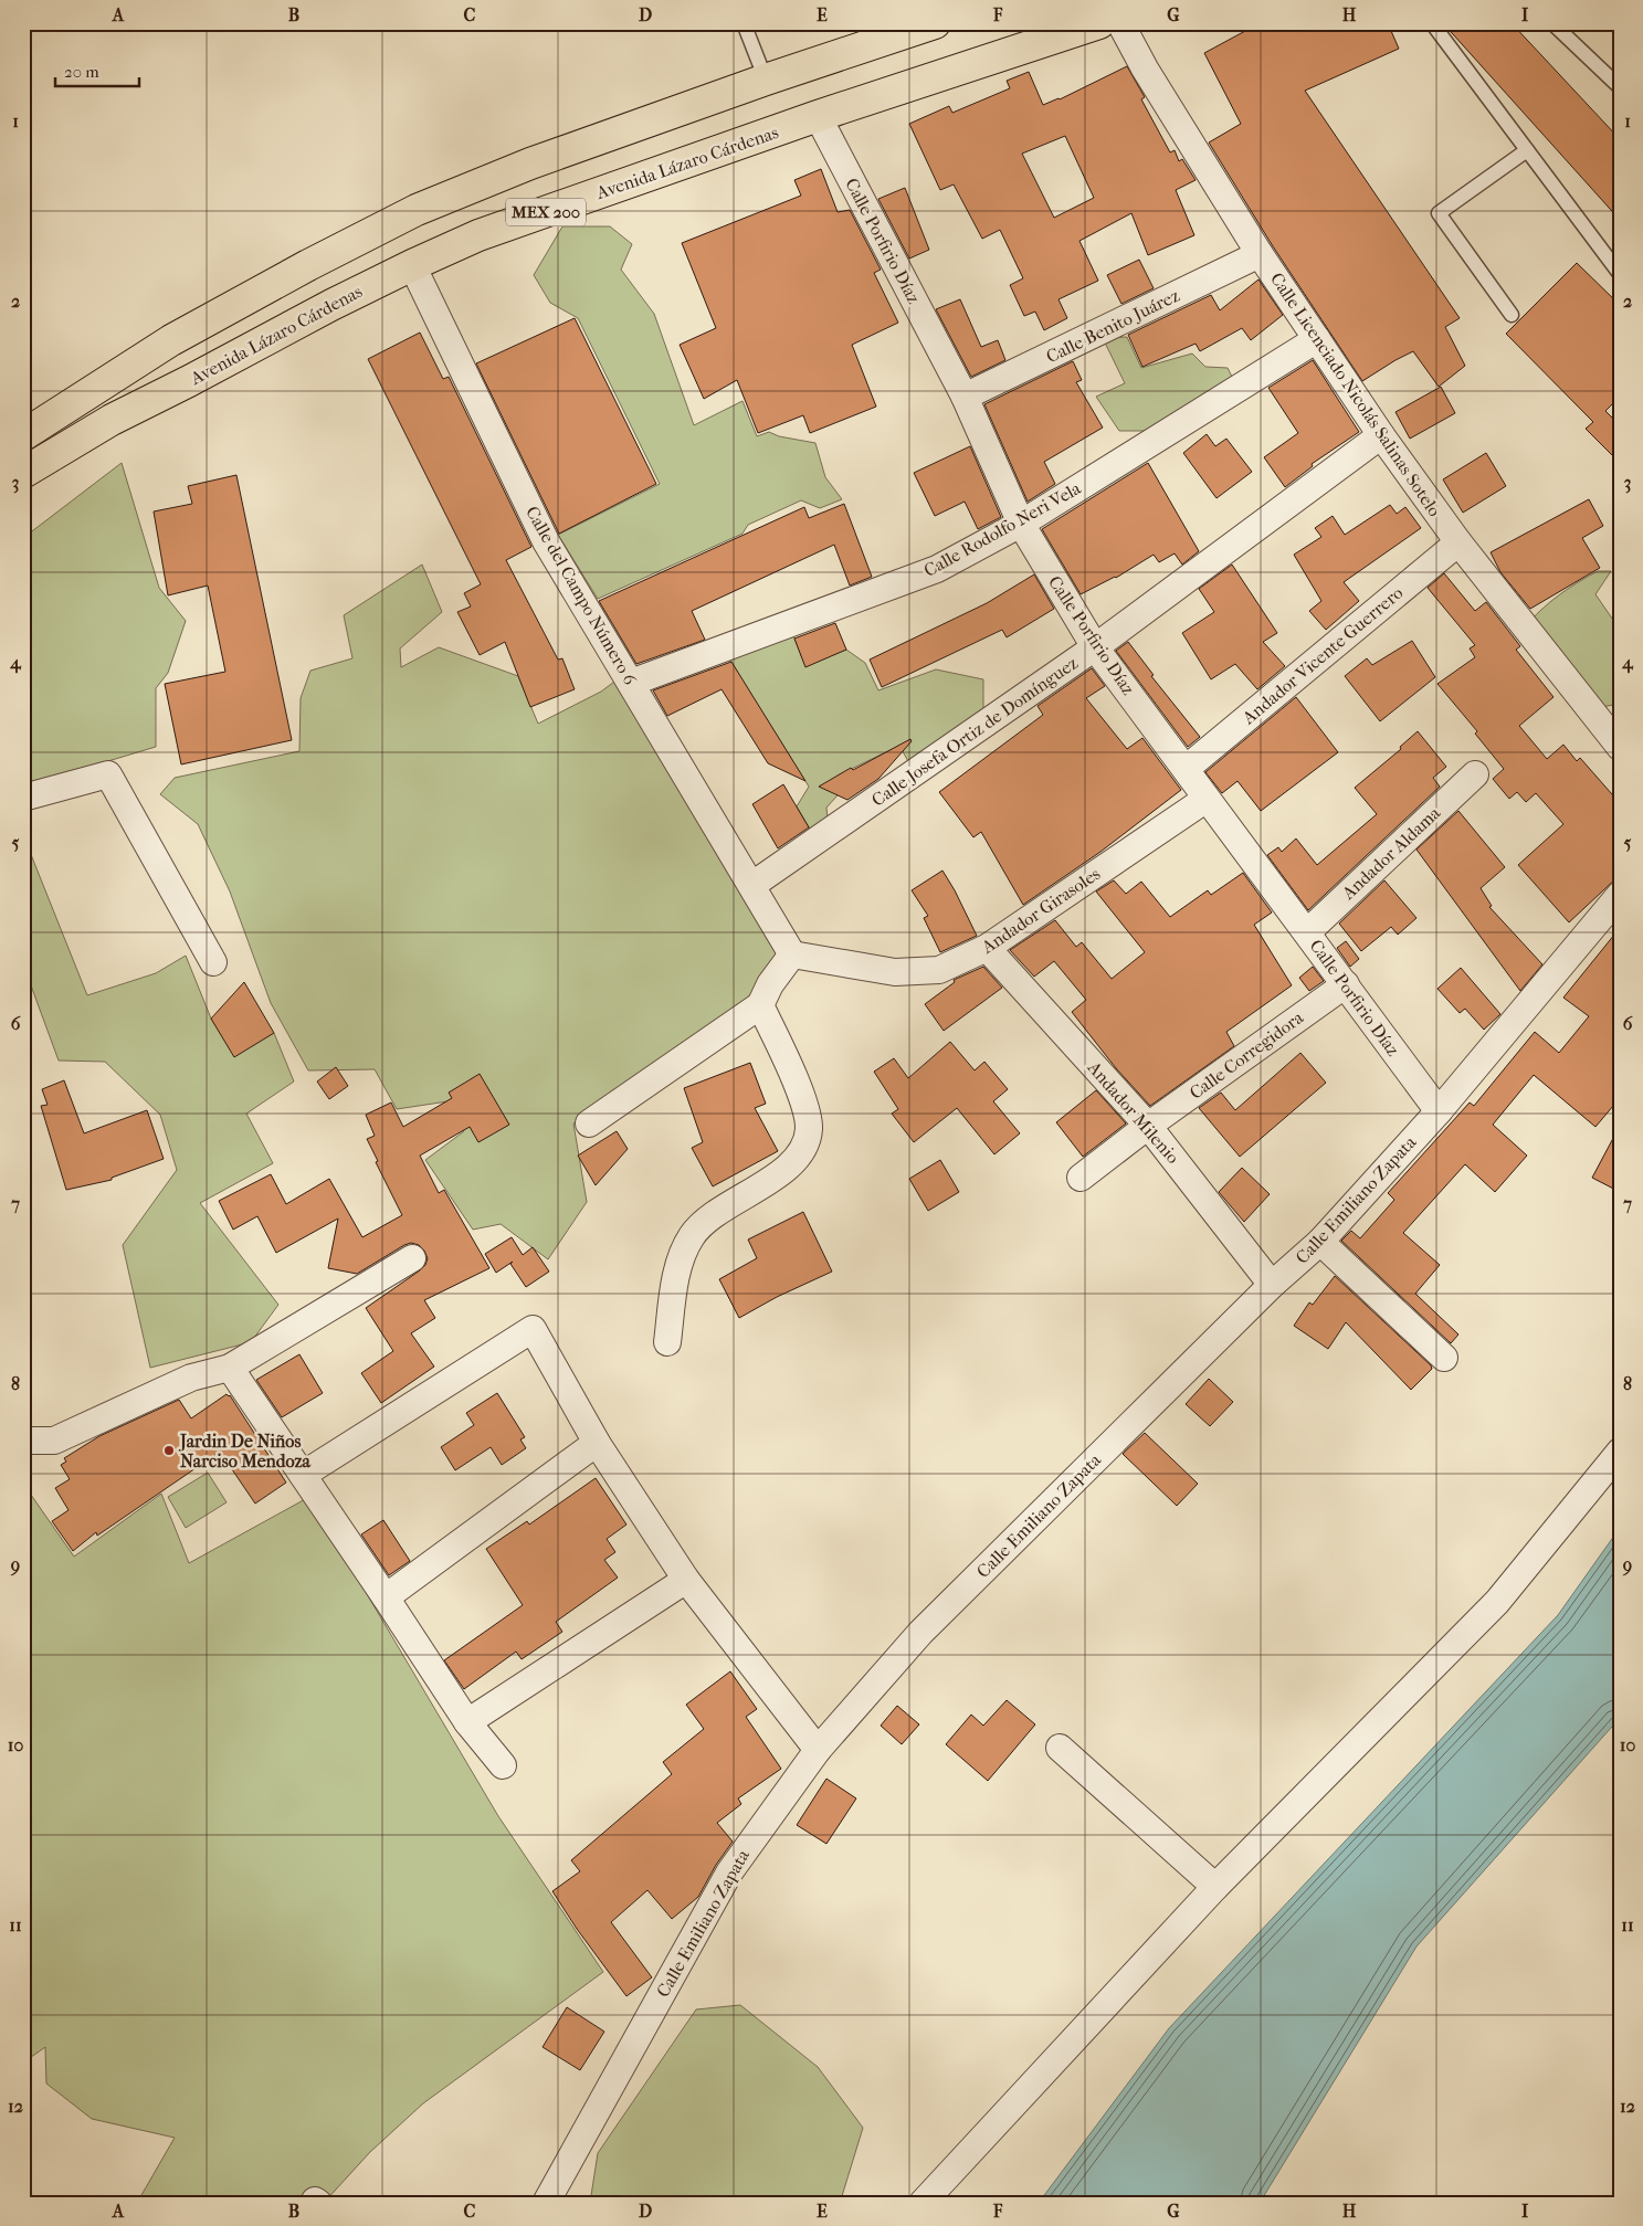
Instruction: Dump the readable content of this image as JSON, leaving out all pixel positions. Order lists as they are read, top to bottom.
{
  "streets": {
    "main road": ["Avenida Lázaro Cárdenas", "MEX 200"],
    "street": [
      "Calle Porfirio Díaz",
      "Calle Benito Juárez",
      "Calle Licenciado Nicolás Salinas Sotelo",
      "Calle Rodolfo Neri Vela",
      "Calle del Campo Número 6",
      "Andador Vicente Guerrero",
      "Calle Josefa Ortiz de Domínguez",
      "Andador Aldama",
      "Andador Girasoles",
      "Calle Corregidora",
      "Andador Milenio",
      "Calle Emiliano Zapata"
    ]
  },
  "crossings": [
    ["Avenida Lázaro Cárdenas", "Calle Porfirio Díaz"],
    ["Avenida Lázaro Cárdenas", "Calle del Campo Número 6"],
    ["Calle Porfirio Díaz", "Calle Benito Juárez"],
    ["Calle Porfirio Díaz", "Calle Rodolfo Neri Vela"],
    ["Calle Porfirio Díaz", "Andador Vicente Guerrero"],
    ["Calle Porfirio Díaz", "Calle Josefa Ortiz de Domínguez"],
    ["Calle Porfirio Díaz", "Andador Aldama"],
    ["Calle Porfirio Díaz", "Andador Girasoles"],
    ["Calle Porfirio Díaz", "Calle Corregidora"],
    ["Calle Porfirio Díaz", "Calle Emiliano Zapata"],
    ["Calle Benito Juárez", "Calle Licenciado Nicolás Salinas Sotelo"],
    ["Calle Licenciado Nicolás Salinas Sotelo", "Calle Rodolfo Neri Vela"],
    ["Calle Licenciado Nicolás Salinas Sotelo", "Andador Vicente Guerrero"],
    ["Calle Licenciado Nicolás Salinas Sotelo", "Calle Josefa Ortiz de Domínguez"],
    ["Calle Rodolfo Neri Vela", "Calle del Campo Número 6"],
    ["Calle del Campo Número 6", "Calle Josefa Ortiz de Domínguez"],
    ["Calle del Campo Número 6", "Andador Girasoles"],
    ["Andador Girasoles", "Andador Milenio"],
    ["Calle Corregidora", "Andador Milenio"],
    ["Andador Milenio", "Calle Emiliano Zapata"]
  ],
  "places": ["Jardin De Niños Narciso Mendoza"],
  "scale_bar": "20 m",
  "grid": {
    "columns": [
      "A",
      "B",
      "C",
      "D",
      "E",
      "F",
      "G",
      "H",
      "I"
    ],
    "rows": [
      "1",
      "2",
      "3",
      "4",
      "5",
      "6",
      "7",
      "8",
      "9",
      "10",
      "11",
      "12"
    ]
  }
}
